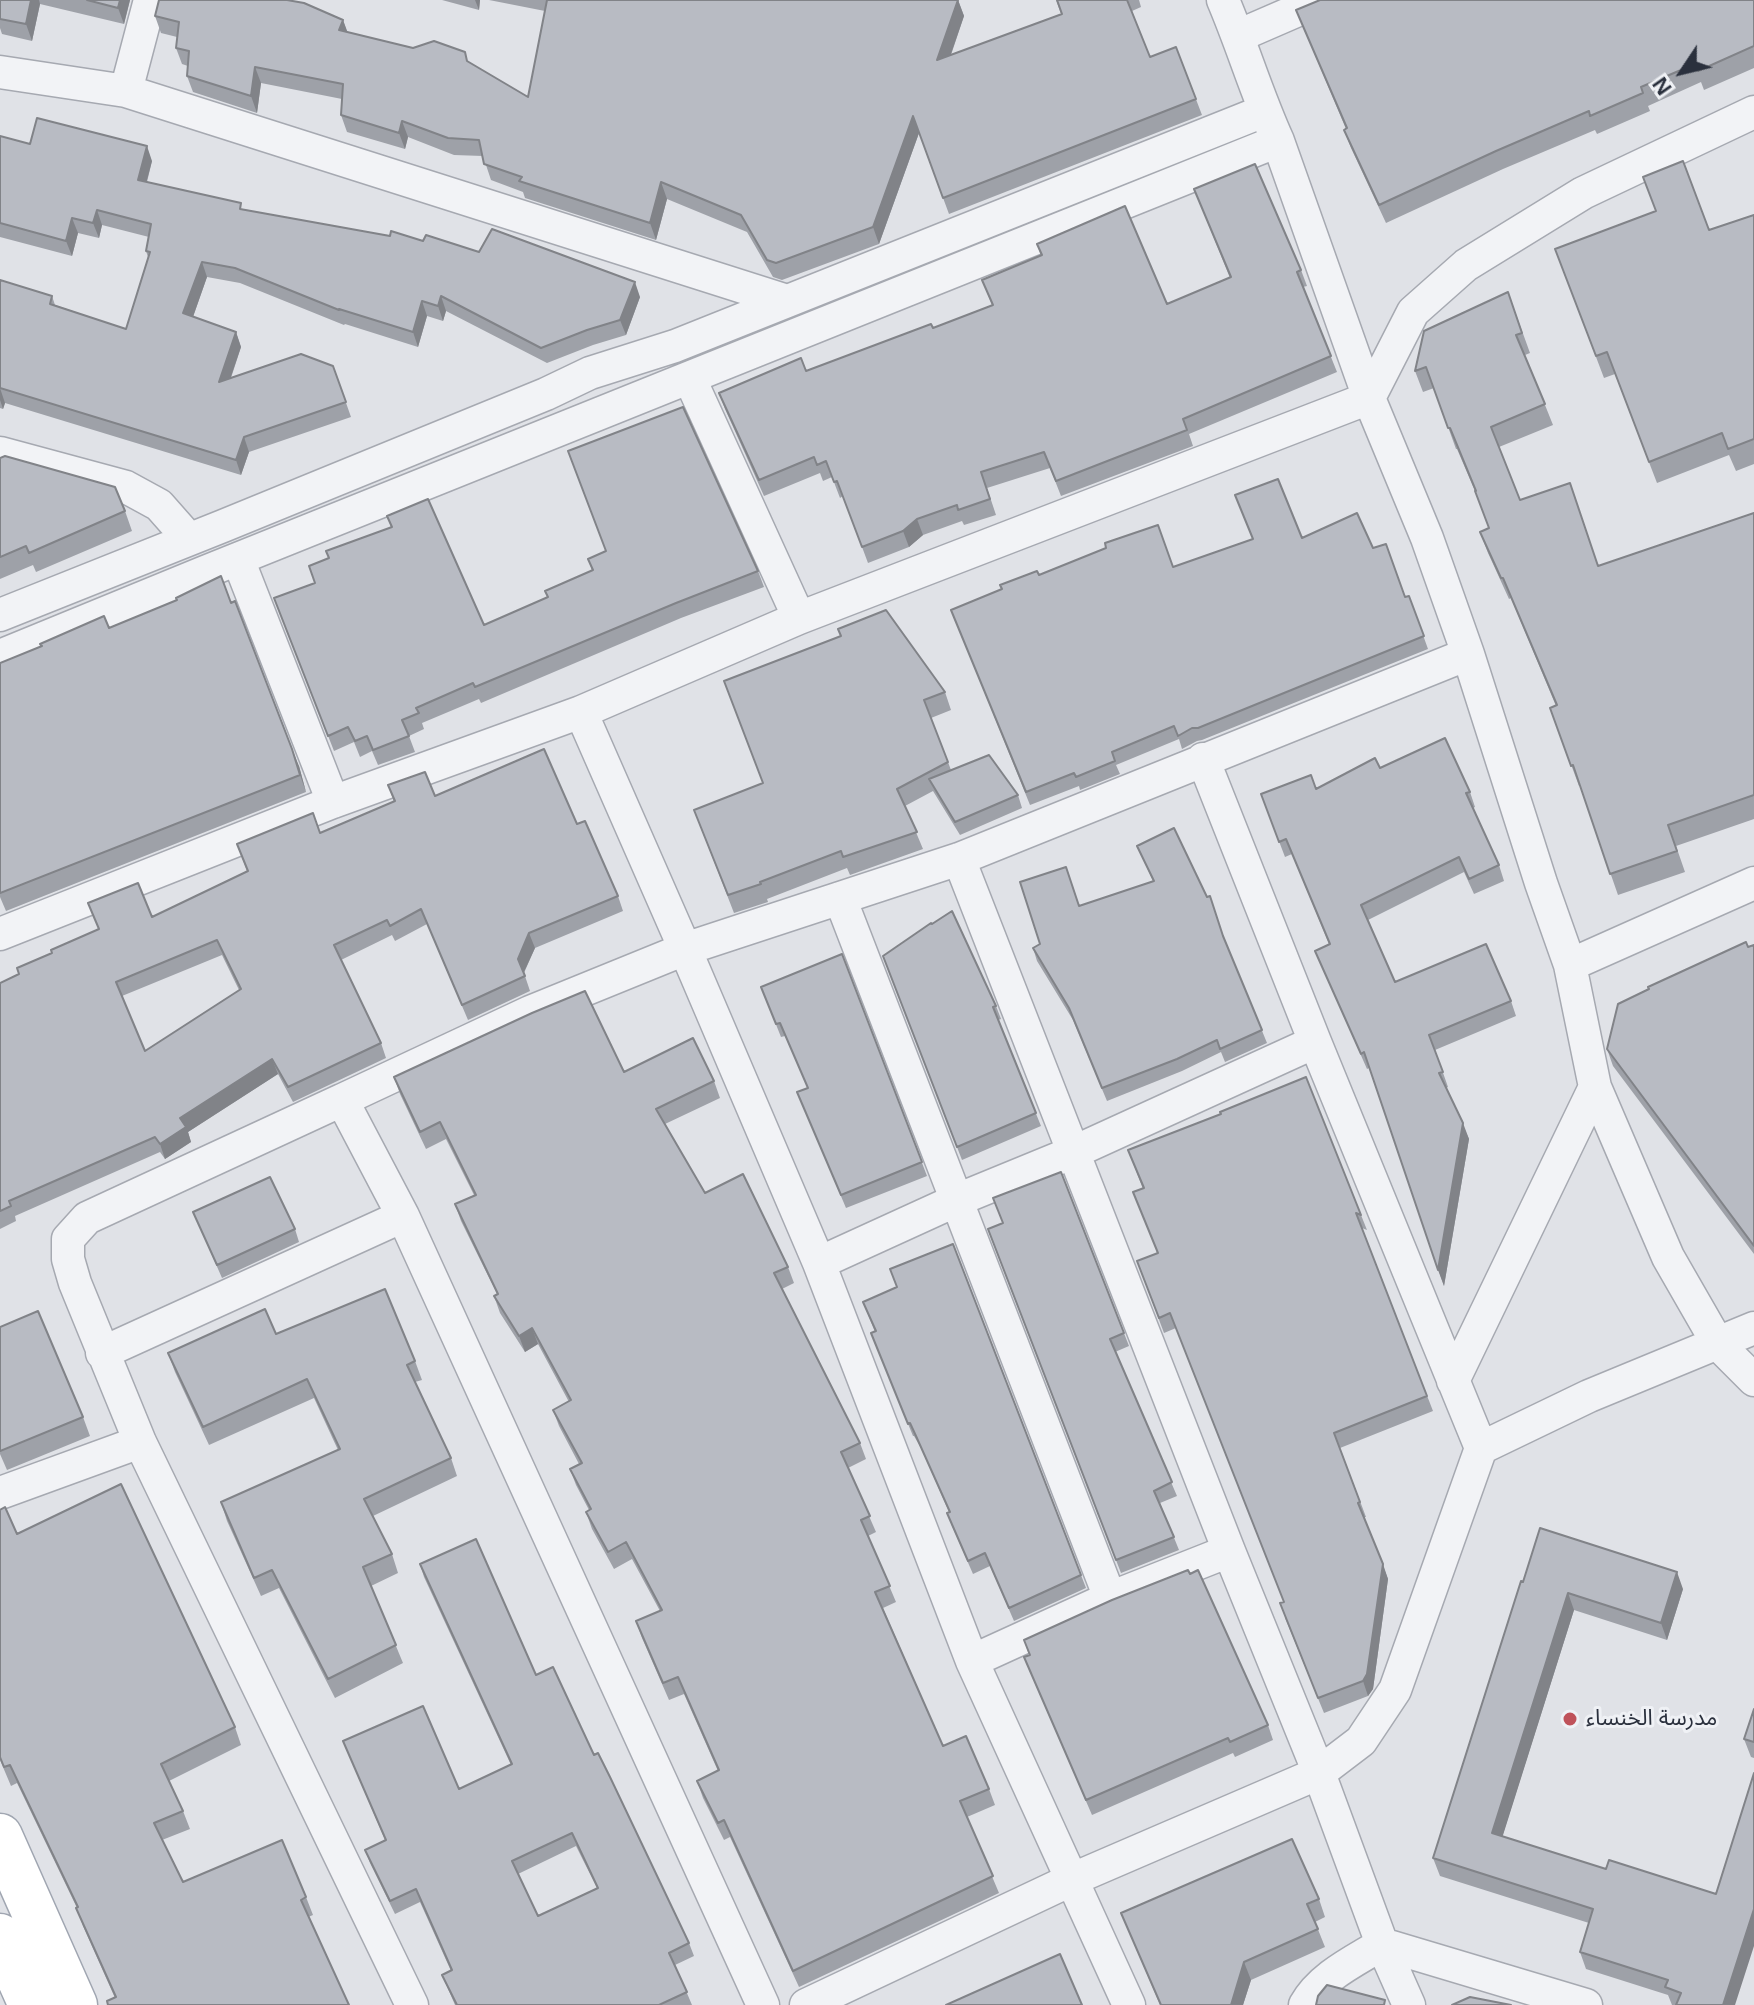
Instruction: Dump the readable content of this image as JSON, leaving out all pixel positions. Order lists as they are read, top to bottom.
{
  "places": ["مدرسة الخنساء"],
  "north": "bottom left"
}
